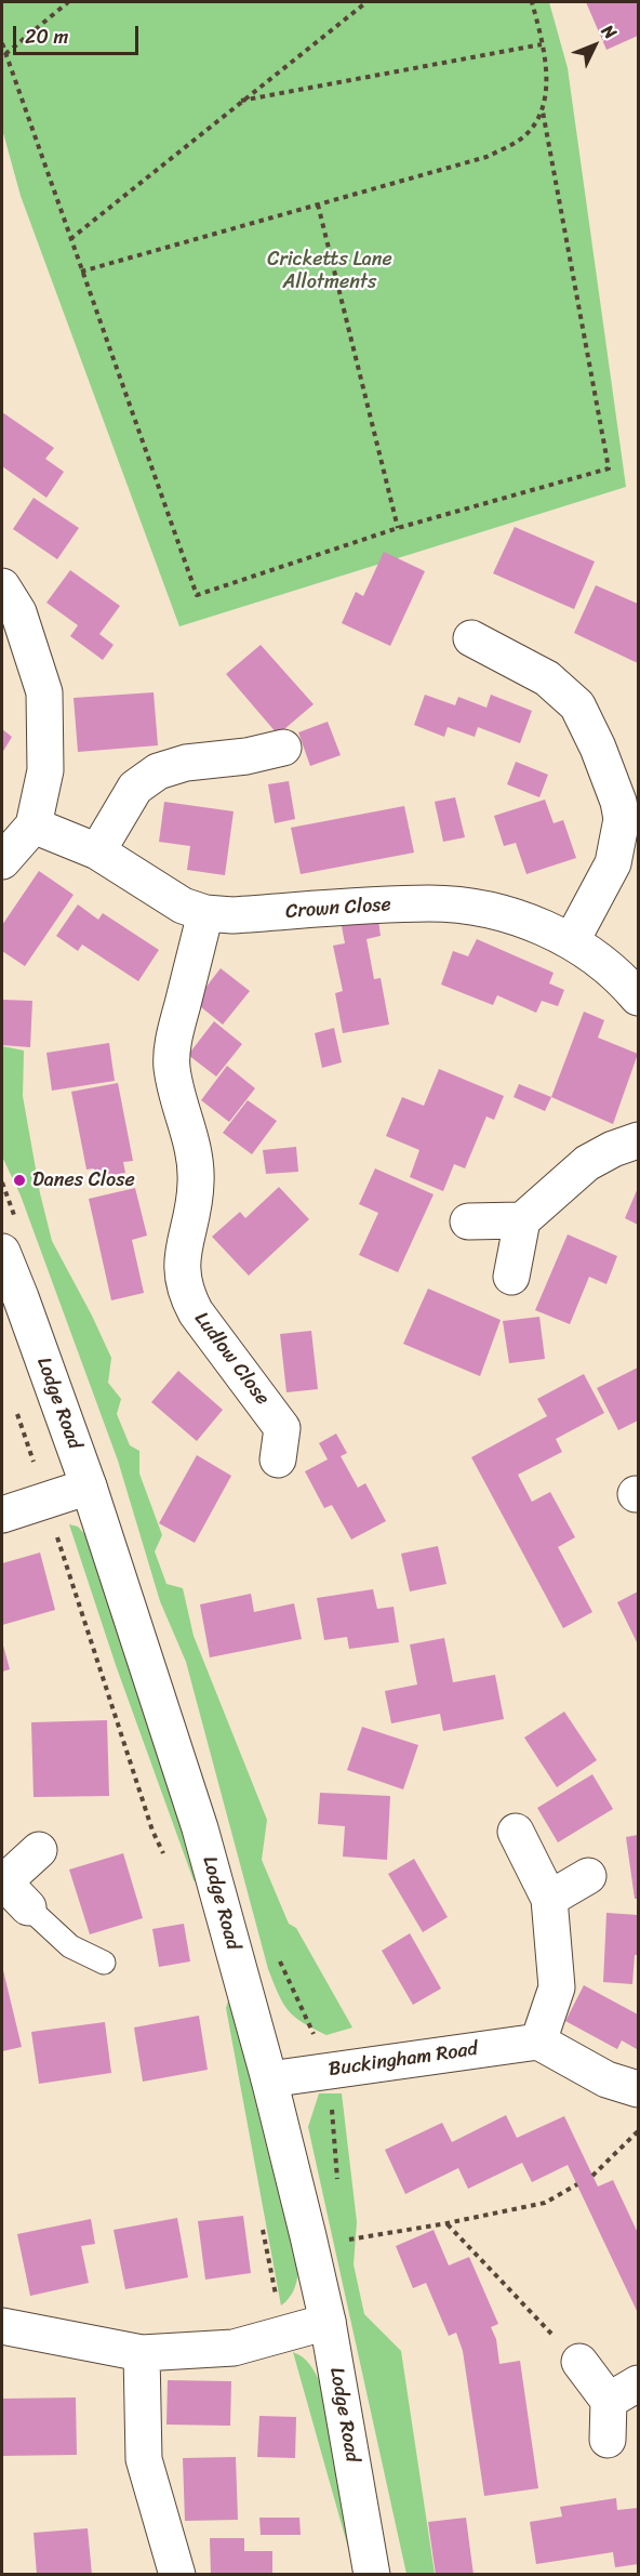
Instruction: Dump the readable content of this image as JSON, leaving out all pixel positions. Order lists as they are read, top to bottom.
{
  "streets": {
    "street": [
      "Crown Close",
      "Ludlow Close",
      "Lodge Road",
      "Buckingham Road"
    ]
  },
  "crossings": [
    ["Crown Close", "Ludlow Close"],
    ["Lodge Road", "Buckingham Road"]
  ],
  "parks": ["Cricketts Lane Allotments"],
  "places": ["Danes Close"],
  "scale_bar": "20 m",
  "north": "top right"
}
